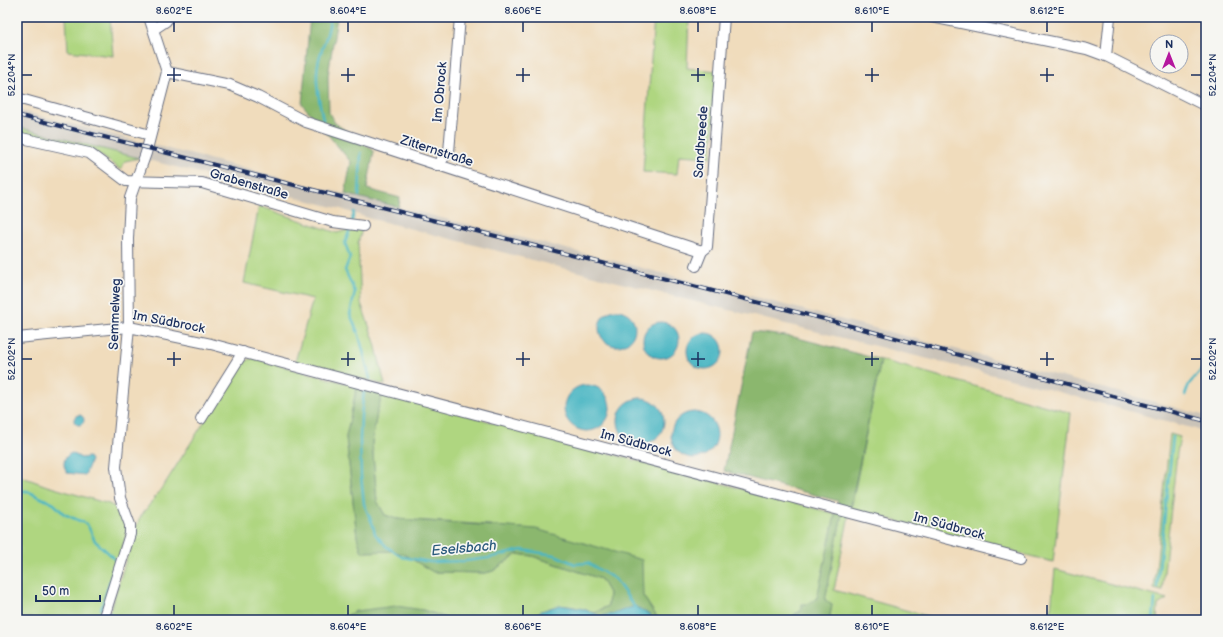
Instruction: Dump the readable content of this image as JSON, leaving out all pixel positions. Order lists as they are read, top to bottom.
{
  "streets": {
    "street": [
      "Im Obrock",
      "Sandbreede",
      "Zitternstraße",
      "Grabenstraße",
      "Semmelweg",
      "Im Südbrock"
    ]
  },
  "crossings": [
    ["Im Obrock", "Zitternstraße"],
    ["Sandbreede", "Zitternstraße"],
    ["Zitternstraße", "Semmelweg"],
    ["Grabenstraße", "Semmelweg"],
    ["Semmelweg", "Im Südbrock"]
  ],
  "water": ["Eselsbach"],
  "scale_bar": "50 m",
  "north": "top",
  "coordinates": [
    "8.602°E",
    "8.604°E",
    "8.606°E",
    "8.608°E",
    "8.610°E",
    "8.612°E",
    "52.204°N",
    "52.202°N"
  ]
}
